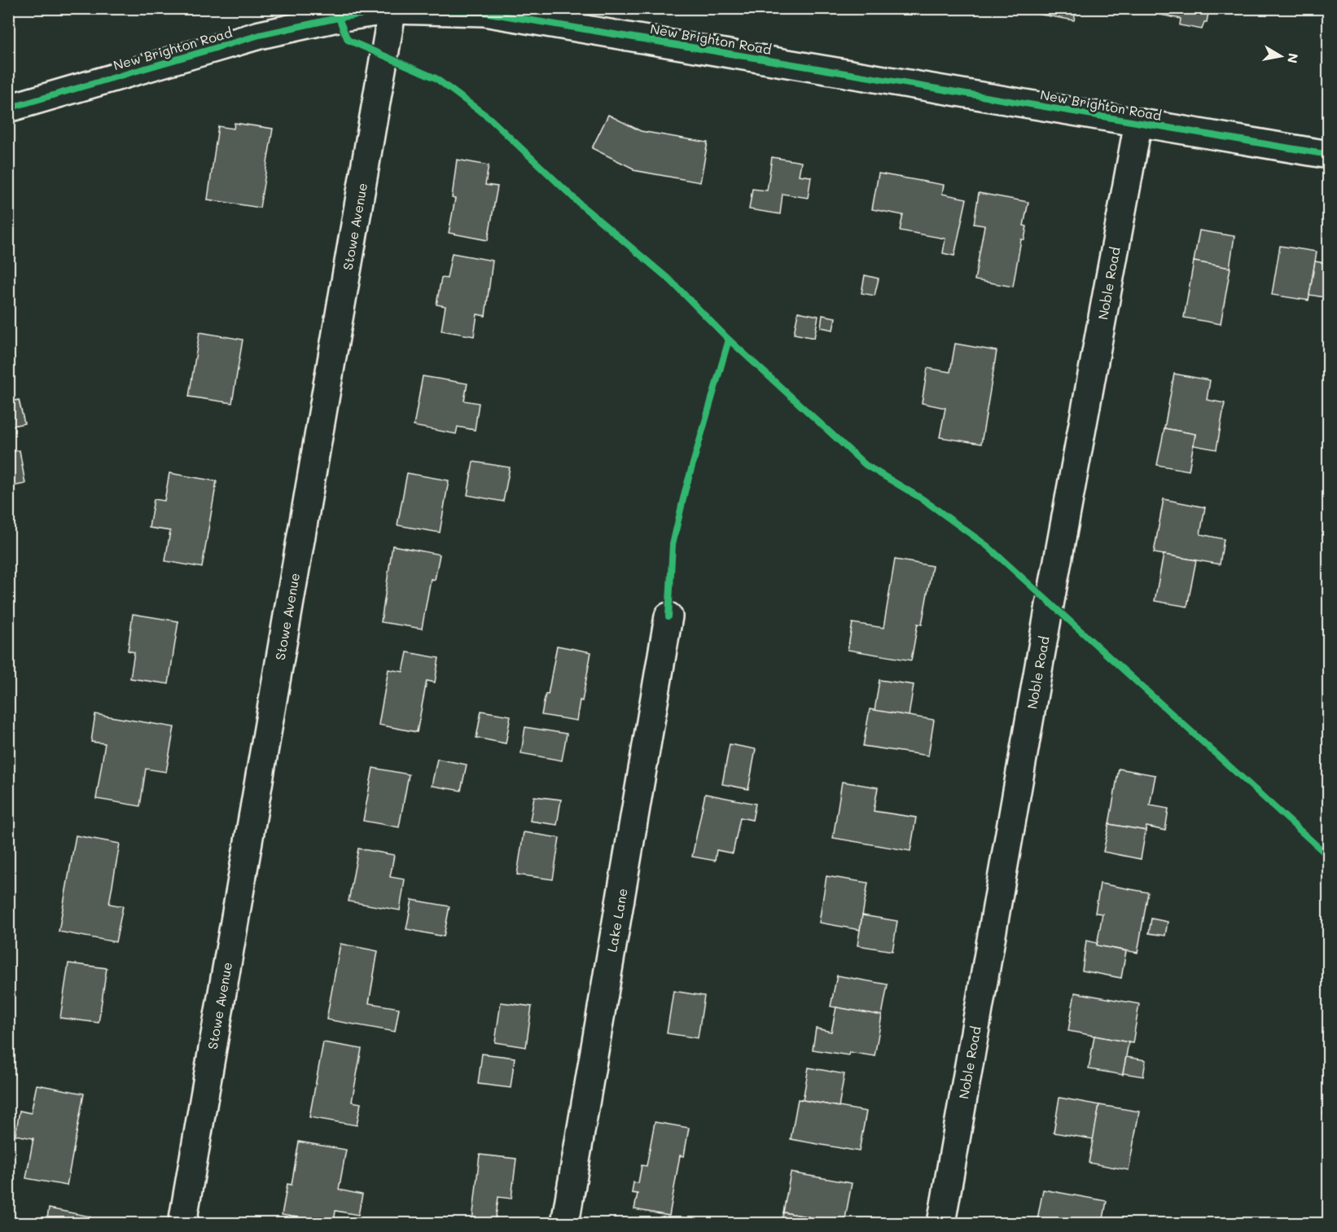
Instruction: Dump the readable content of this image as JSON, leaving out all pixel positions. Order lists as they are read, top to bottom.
{
  "streets": {
    "street": [
      "New Brighton Road",
      "Stowe Avenue",
      "Noble Road",
      "Lake Lane"
    ]
  },
  "crossings": [
    ["New Brighton Road", "Stowe Avenue"],
    ["New Brighton Road", "Noble Road"]
  ],
  "north": "right"
}
